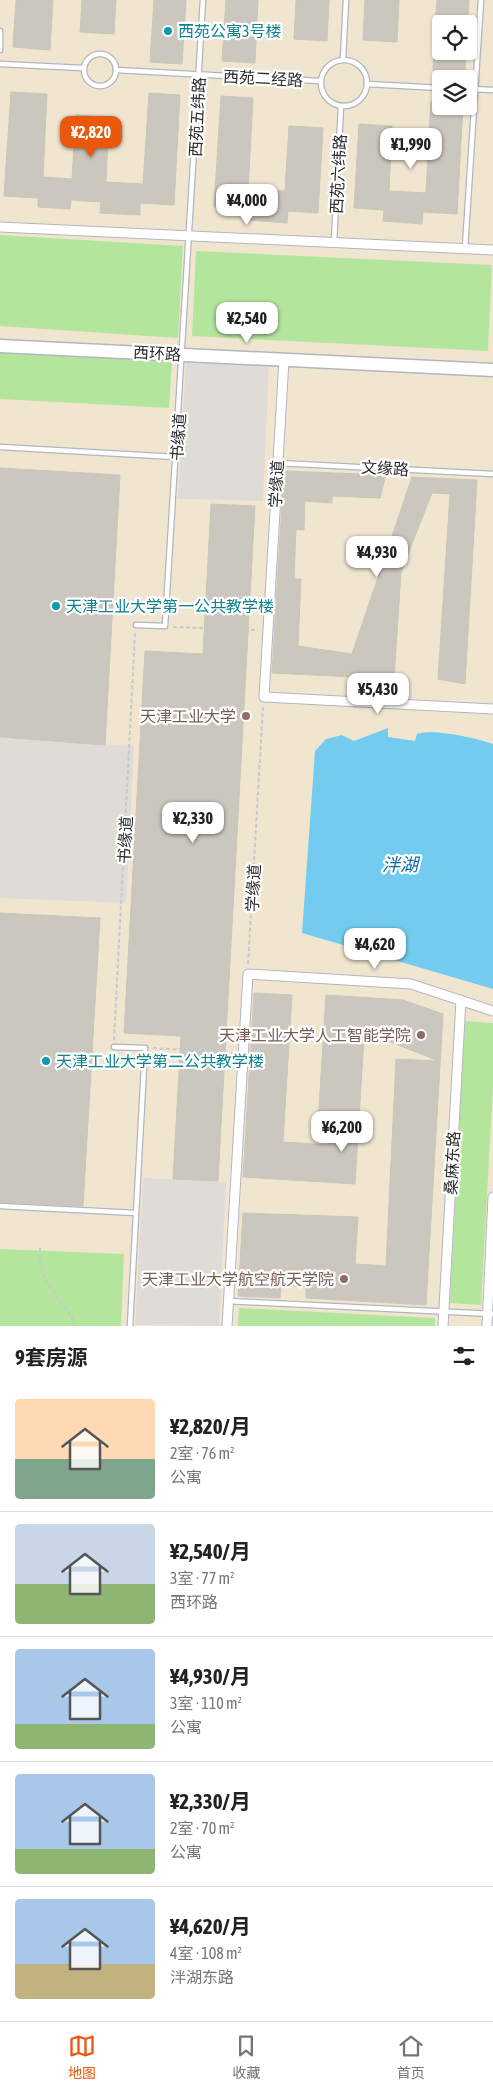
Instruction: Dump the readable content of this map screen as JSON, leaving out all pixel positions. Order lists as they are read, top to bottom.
{
  "streets": {
    "street": ["西环路", "学缘道", "桑麻东路"],
    "lane": [
      "西苑二经路",
      "西苑五纬路",
      "西苑六纬路",
      "书缘道",
      "文缘路"
    ]
  },
  "crossings": [
    ["西苑二经路", "西苑五纬路"],
    ["西苑二经路", "西苑六纬路"],
    ["西苑五纬路", "西环路"],
    ["西苑五纬路", "书缘道"],
    ["西环路", "书缘道"],
    ["西环路", "学缘道"],
    ["文缘路", "学缘道"]
  ],
  "water": ["泮湖"],
  "places": [
    "西苑公寓3号楼",
    "天津工业大学第一公共教学楼",
    "天津工业大学",
    "天津工业大学人工智能学院",
    "天津工业大学第二公共教学楼",
    "天津工业大学航空航天学院"
  ],
  "page": {
    "price": [
      "¥2,820",
      "¥1,990",
      "¥4,000",
      "¥2,540",
      "¥4,930",
      "¥5,430",
      "¥2,330",
      "¥4,620",
      "¥6,200"
    ],
    "heading": "9套房源",
    "list": [
      {
        "name": "¥2,820/月",
        "note": "2室 · 76 m² · 公寓"
      },
      {
        "name": "¥2,540/月",
        "note": "3室 · 77 m² · 西环路"
      },
      {
        "name": "¥4,930/月",
        "note": "3室 · 110 m² · 公寓"
      },
      {
        "name": "¥2,330/月",
        "note": "2室 · 70 m² · 公寓"
      },
      {
        "name": "¥4,620/月",
        "note": "4室 · 108 m² · 泮湖东路"
      }
    ],
    "tabs": ["地图", "收藏", "首页"]
  }
}
